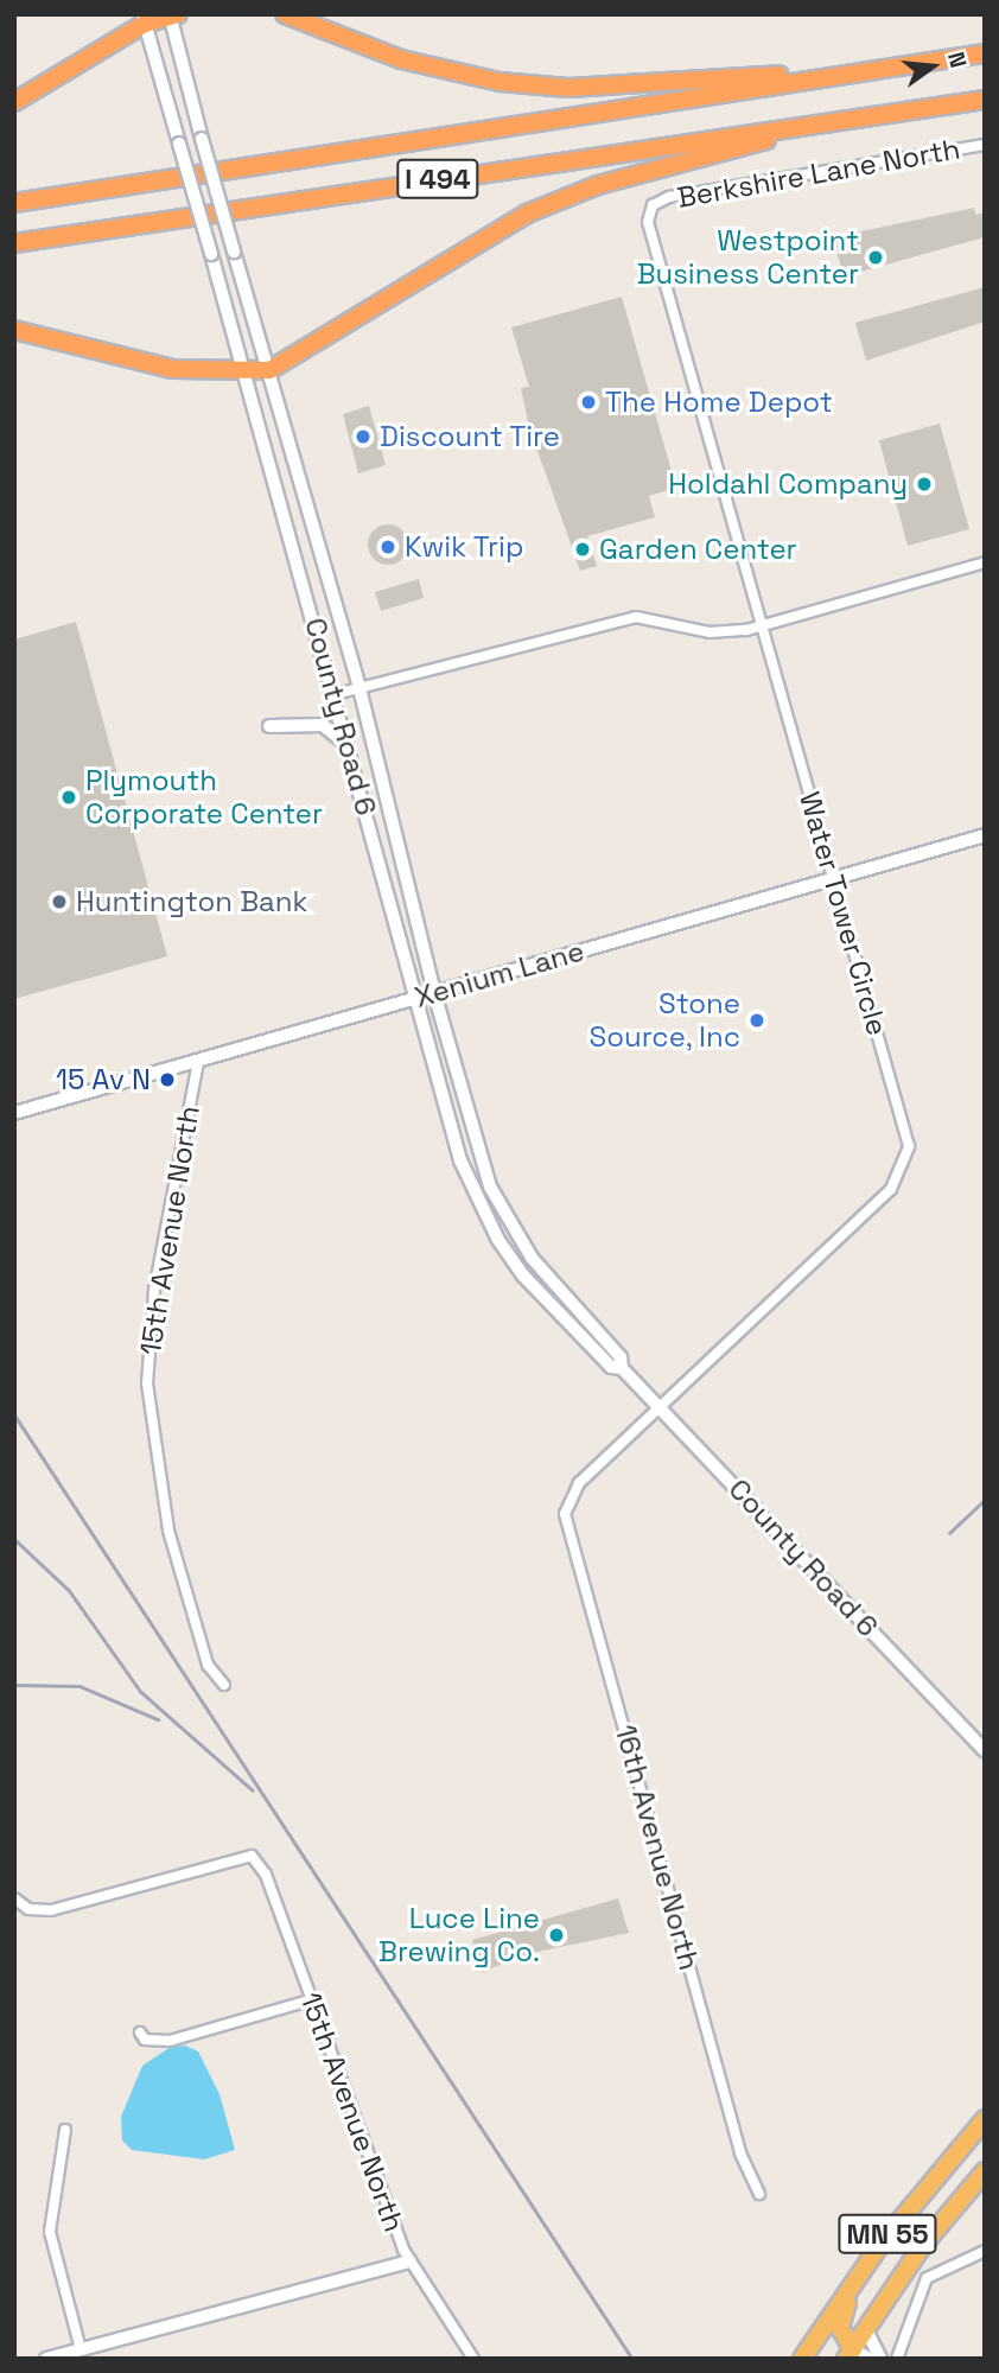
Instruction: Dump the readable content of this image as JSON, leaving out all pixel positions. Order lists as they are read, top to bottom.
{
  "streets": {
    "highway": ["I 494", "MN 55"],
    "main road": ["County Road 6", "Xenium Lane"],
    "street": [
      "Berkshire Lane North",
      "Water Tower Circle",
      "15th Avenue North",
      "16th Avenue North"
    ]
  },
  "crossings": [
    ["Berkshire Lane North", "Water Tower Circle"],
    ["County Road 6", "Water Tower Circle"],
    ["County Road 6", "Xenium Lane"],
    ["Water Tower Circle", "Xenium Lane"],
    ["Water Tower Circle", "16th Avenue North"],
    ["Xenium Lane", "15th Avenue North"]
  ],
  "places": [
    "Westpoint Business Center",
    "The Home Depot",
    "Discount Tire",
    "Holdahl Company",
    "Kwik Trip",
    "Garden Center",
    "Plymouth Corporate Center",
    "Huntington Bank",
    "Stone Source, Inc",
    "15 Av N",
    "Luce Line Brewing Co."
  ],
  "north": "right"
}
